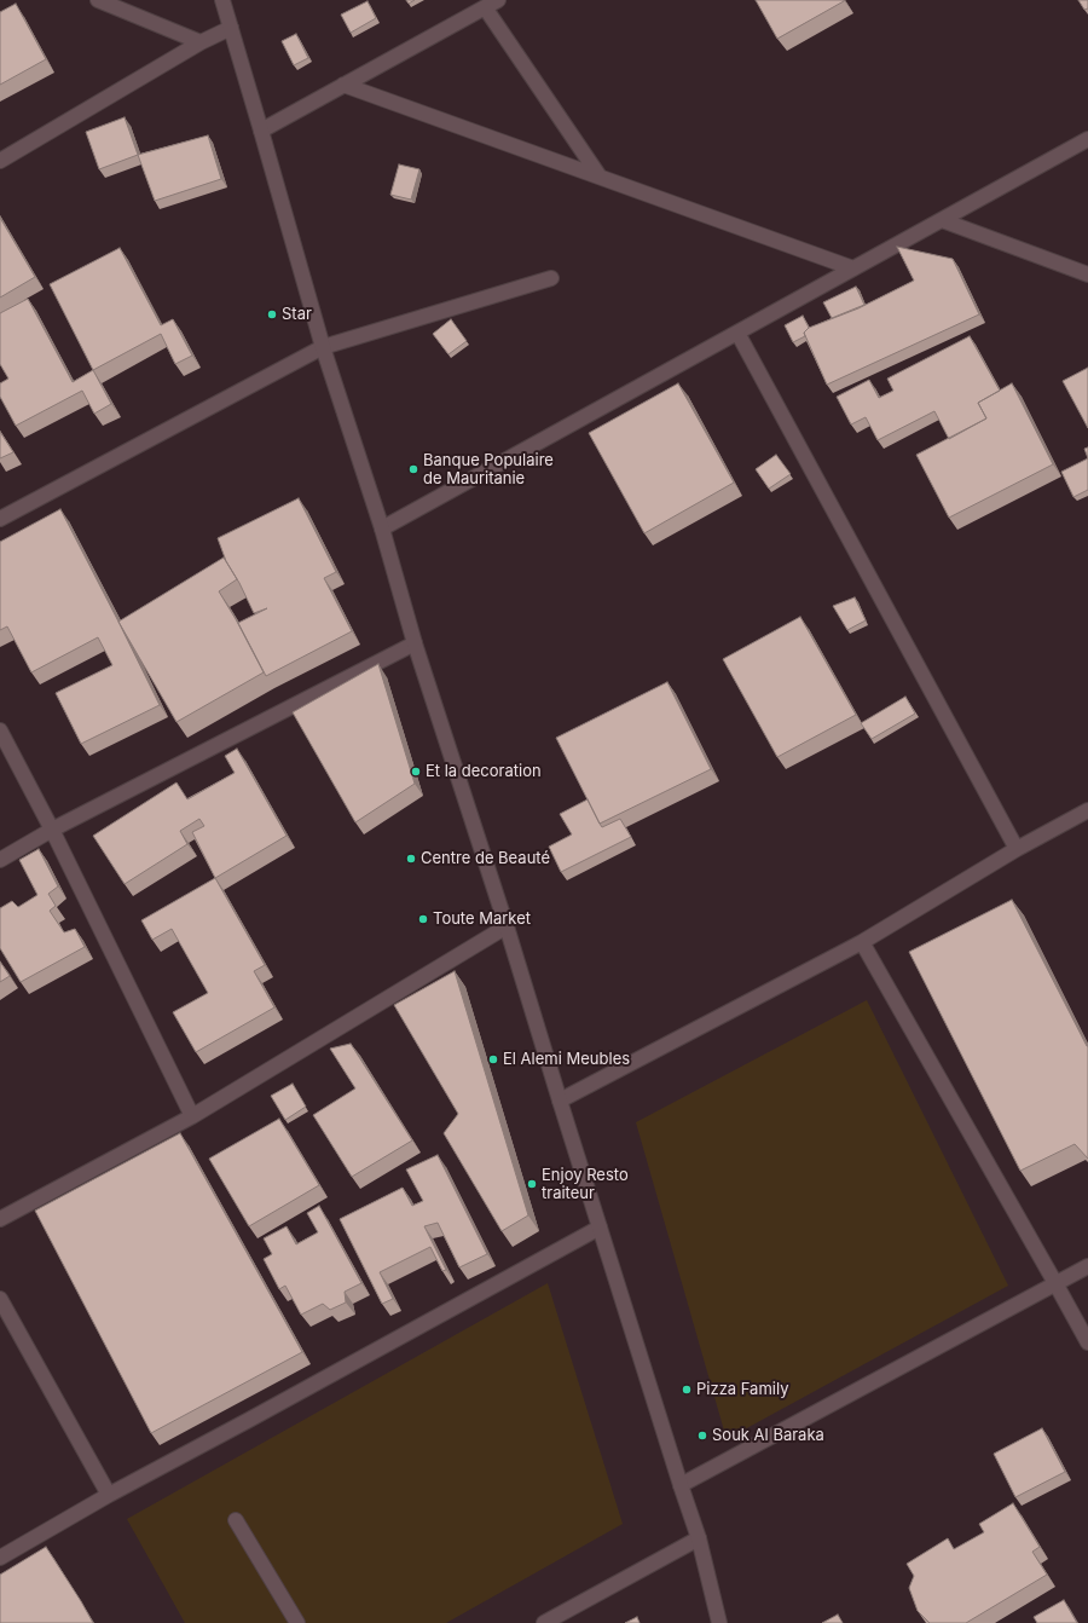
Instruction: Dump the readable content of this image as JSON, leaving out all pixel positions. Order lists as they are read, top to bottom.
{
  "places": [
    "Star",
    "Banque Populaire de Mauritanie",
    "Et la decoration",
    "Centre de Beauté",
    "Toute Market",
    "El Alemi Meubles",
    "Enjoy Resto traiteur",
    "Pizza Family",
    "Souk Al Baraka"
  ]
}
